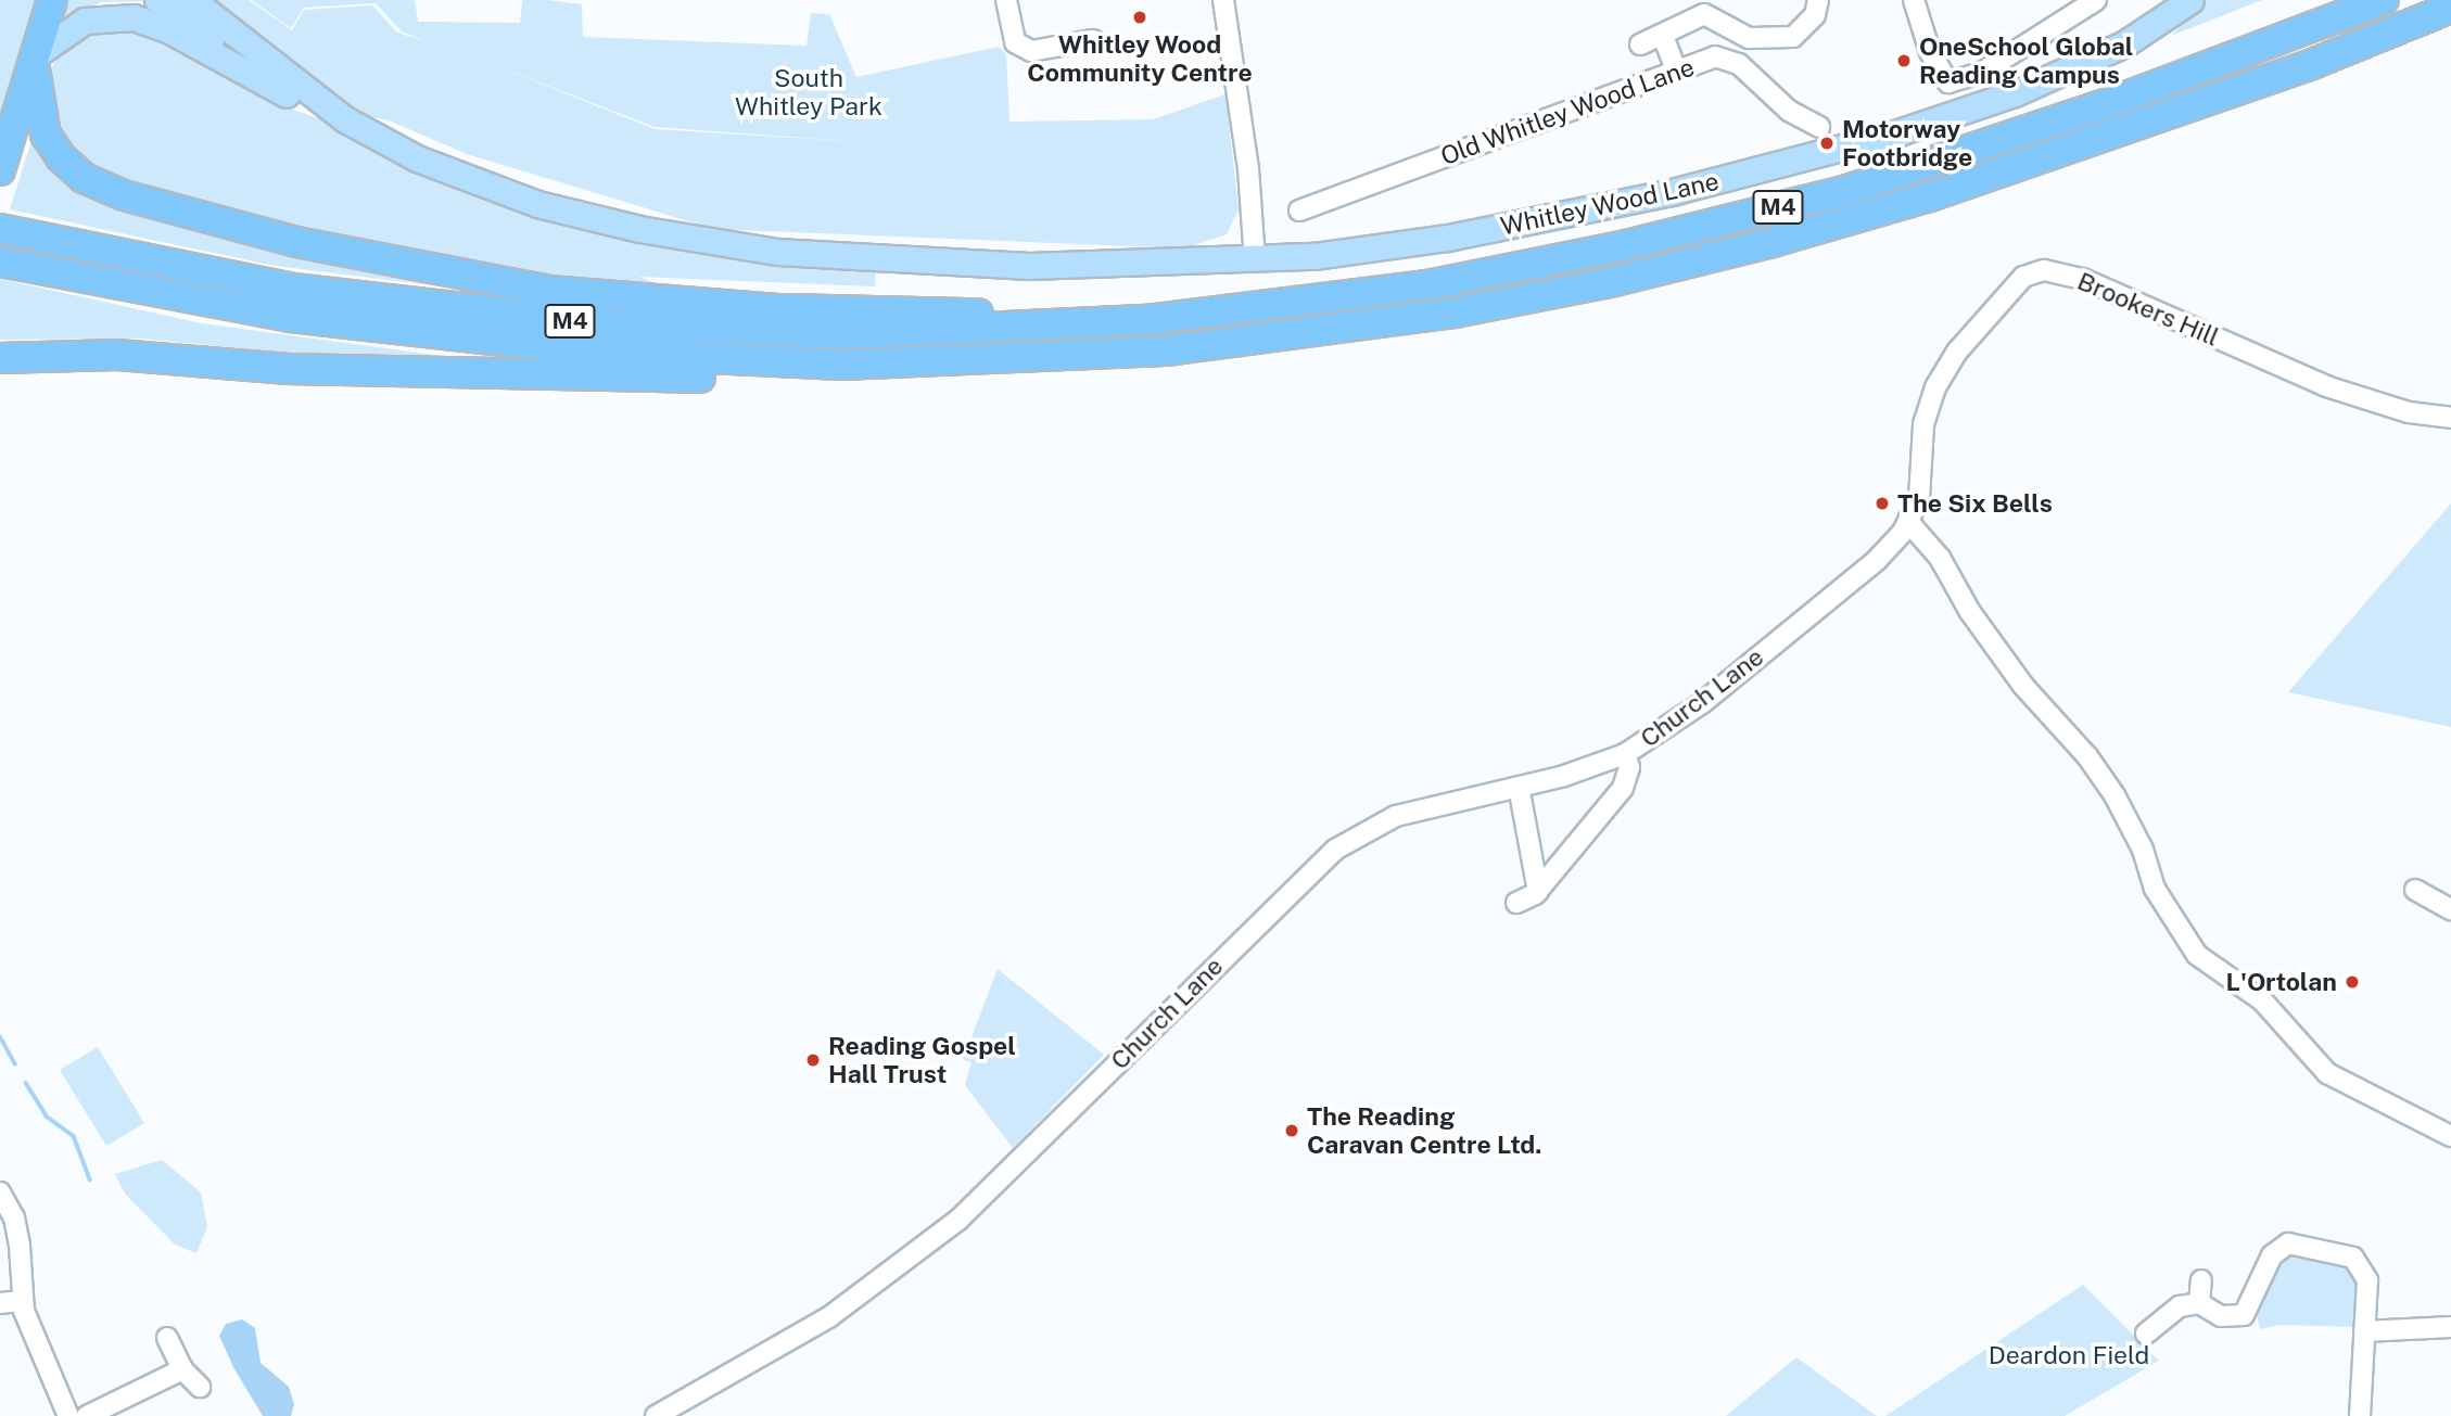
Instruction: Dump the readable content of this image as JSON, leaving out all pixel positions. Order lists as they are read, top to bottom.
{
  "streets": {
    "highway": ["M4"],
    "main road": ["Whitley Wood Lane"],
    "street": ["Old Whitley Wood Lane", "Brookers Hill", "Church Lane"]
  },
  "crossings": [
    ["Brookers Hill", "Church Lane"]
  ],
  "parks": ["South Whitley Park", "Deardon Field"],
  "places": [
    "Whitley Wood Community Centre",
    "OneSchool Global Reading Campus",
    "Motorway Footbridge",
    "The Six Bells",
    "L'Ortolan",
    "Reading Gospel Hall Trust",
    "The Reading Caravan Centre Ltd."
  ]
}
